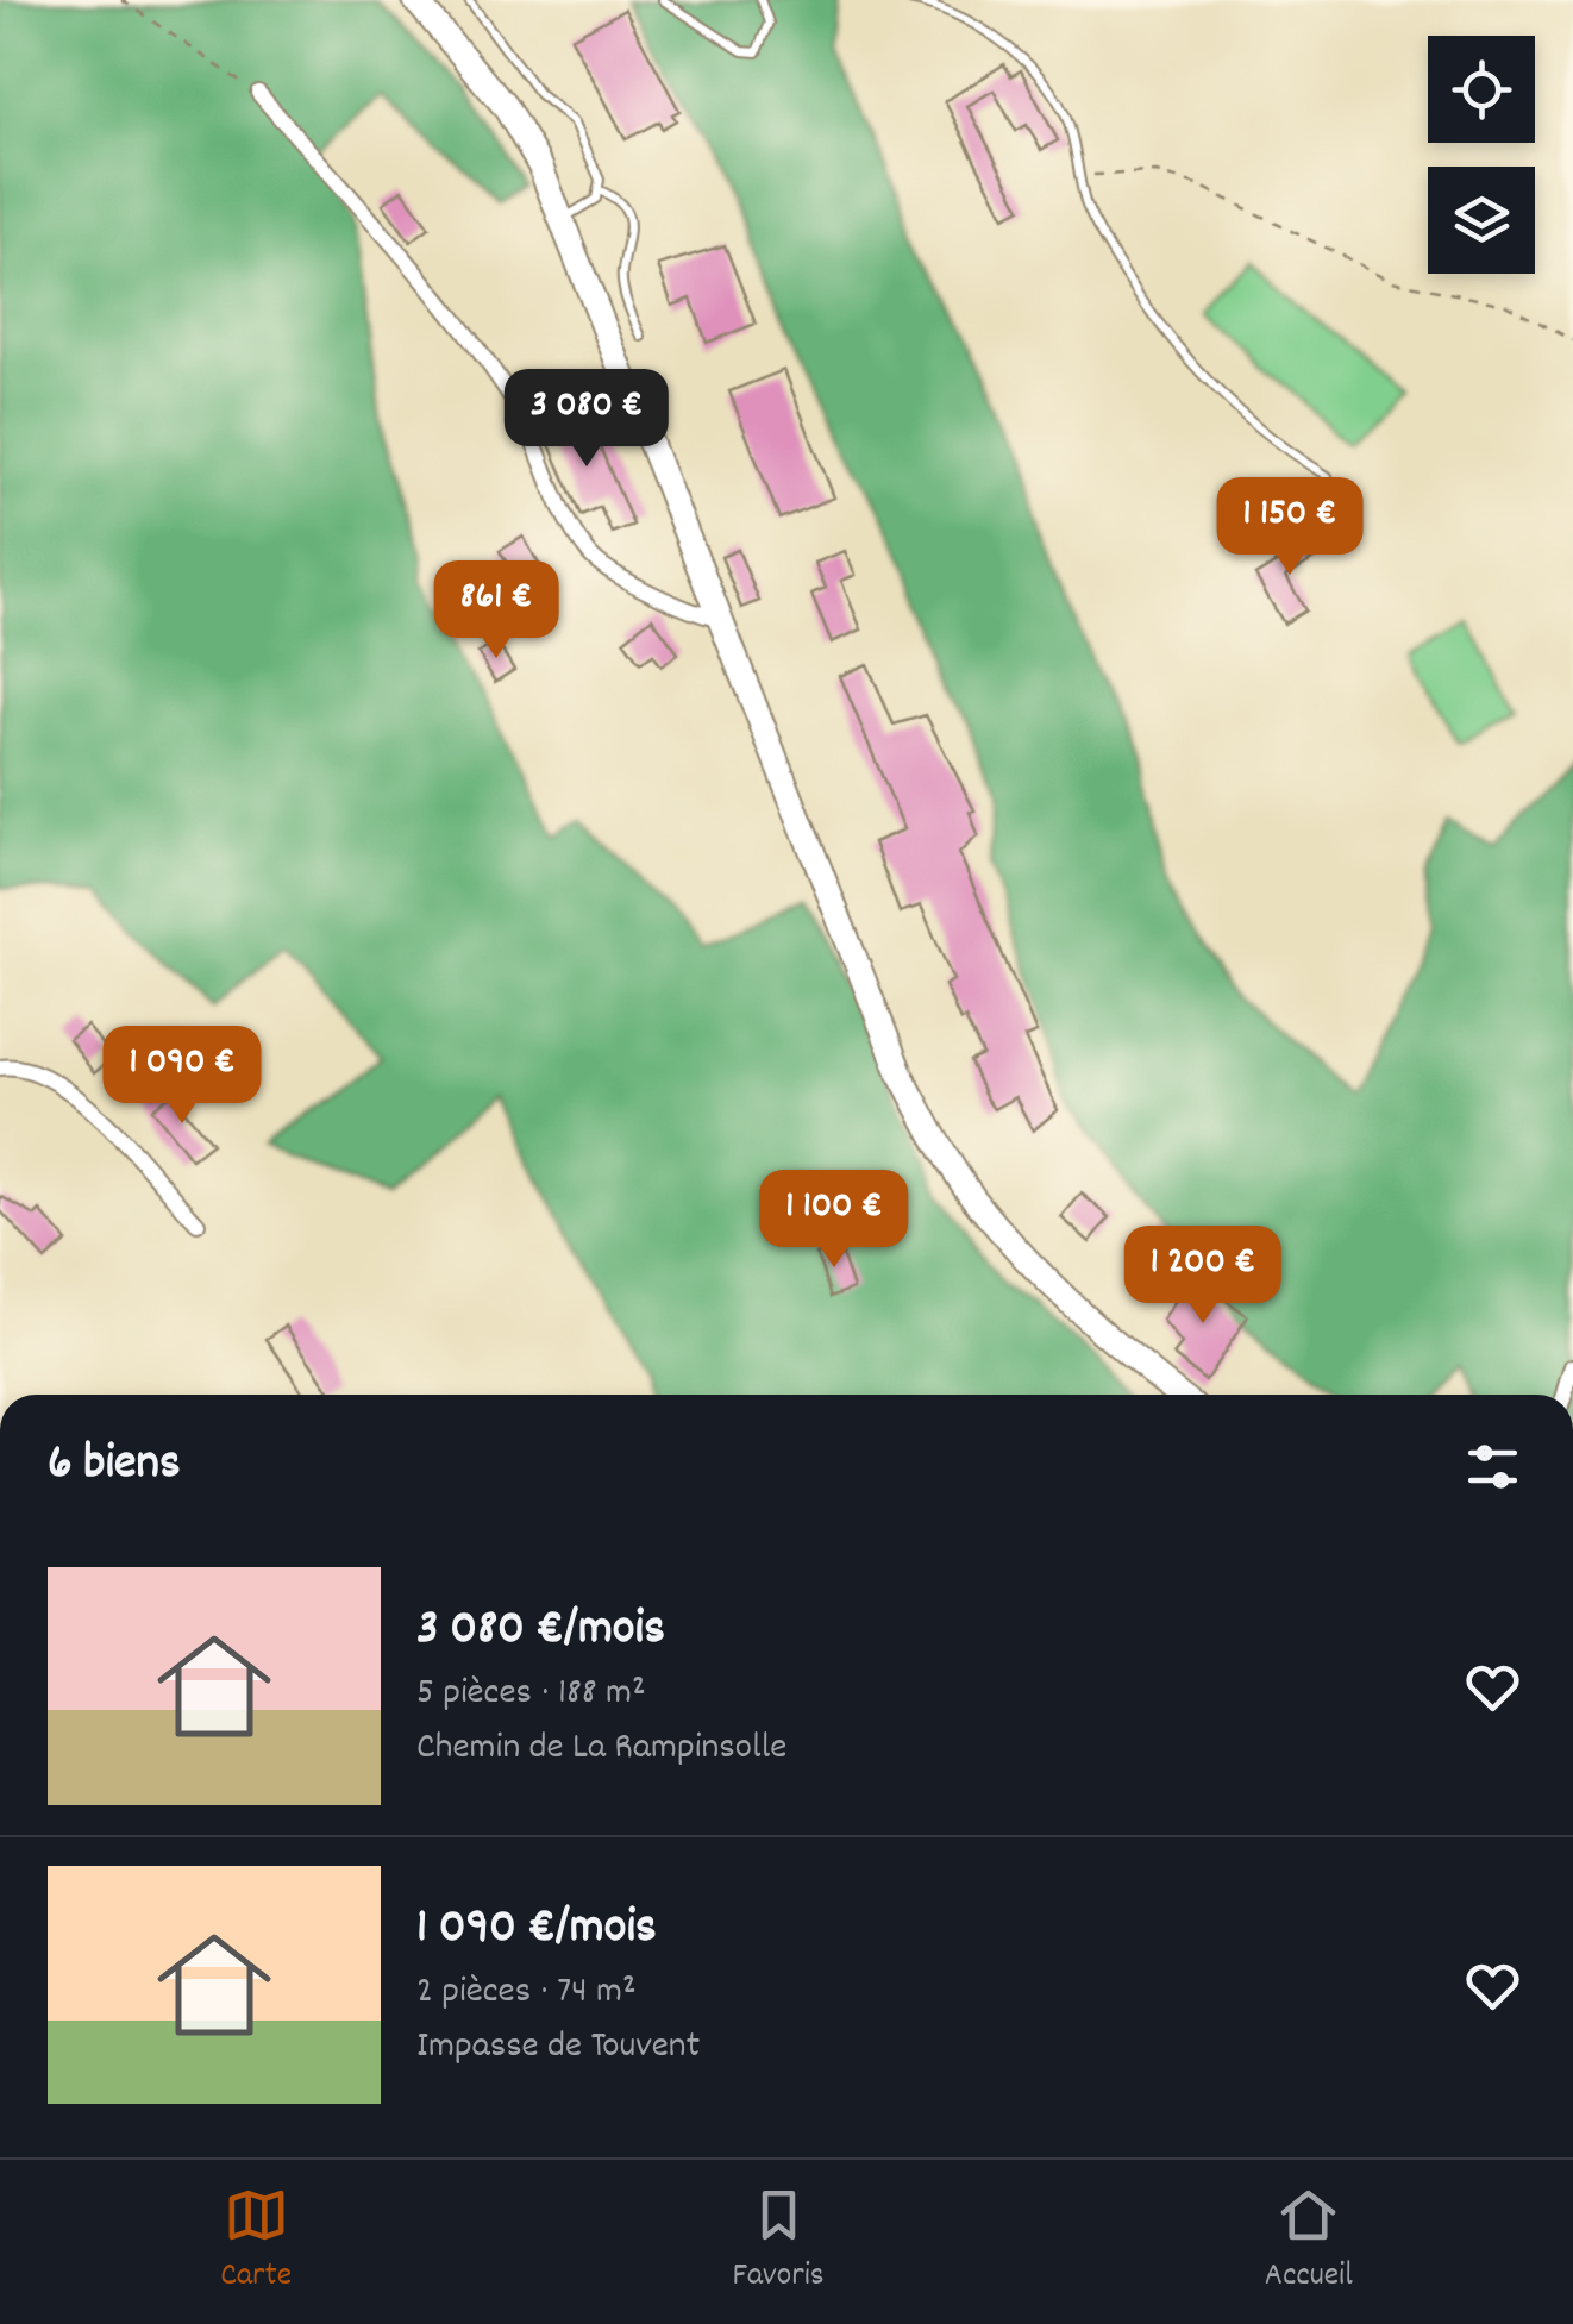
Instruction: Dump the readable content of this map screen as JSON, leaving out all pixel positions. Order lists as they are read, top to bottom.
{
  "page": {
    "price": [
      "3 080 €",
      "1 150 €",
      "861 €",
      "1 090 €",
      "1 100 €",
      "1 200 €"
    ],
    "heading": "6 biens",
    "list": [
      {
        "name": "3 080 €/mois",
        "note": "5 pièces · 188 m² · Chemin de La Rampinsolle"
      },
      {
        "name": "1 090 €/mois",
        "note": "2 pièces · 74 m² · Impasse de Touvent"
      }
    ],
    "tabs": ["Carte", "Favoris", "Accueil"]
  }
}
